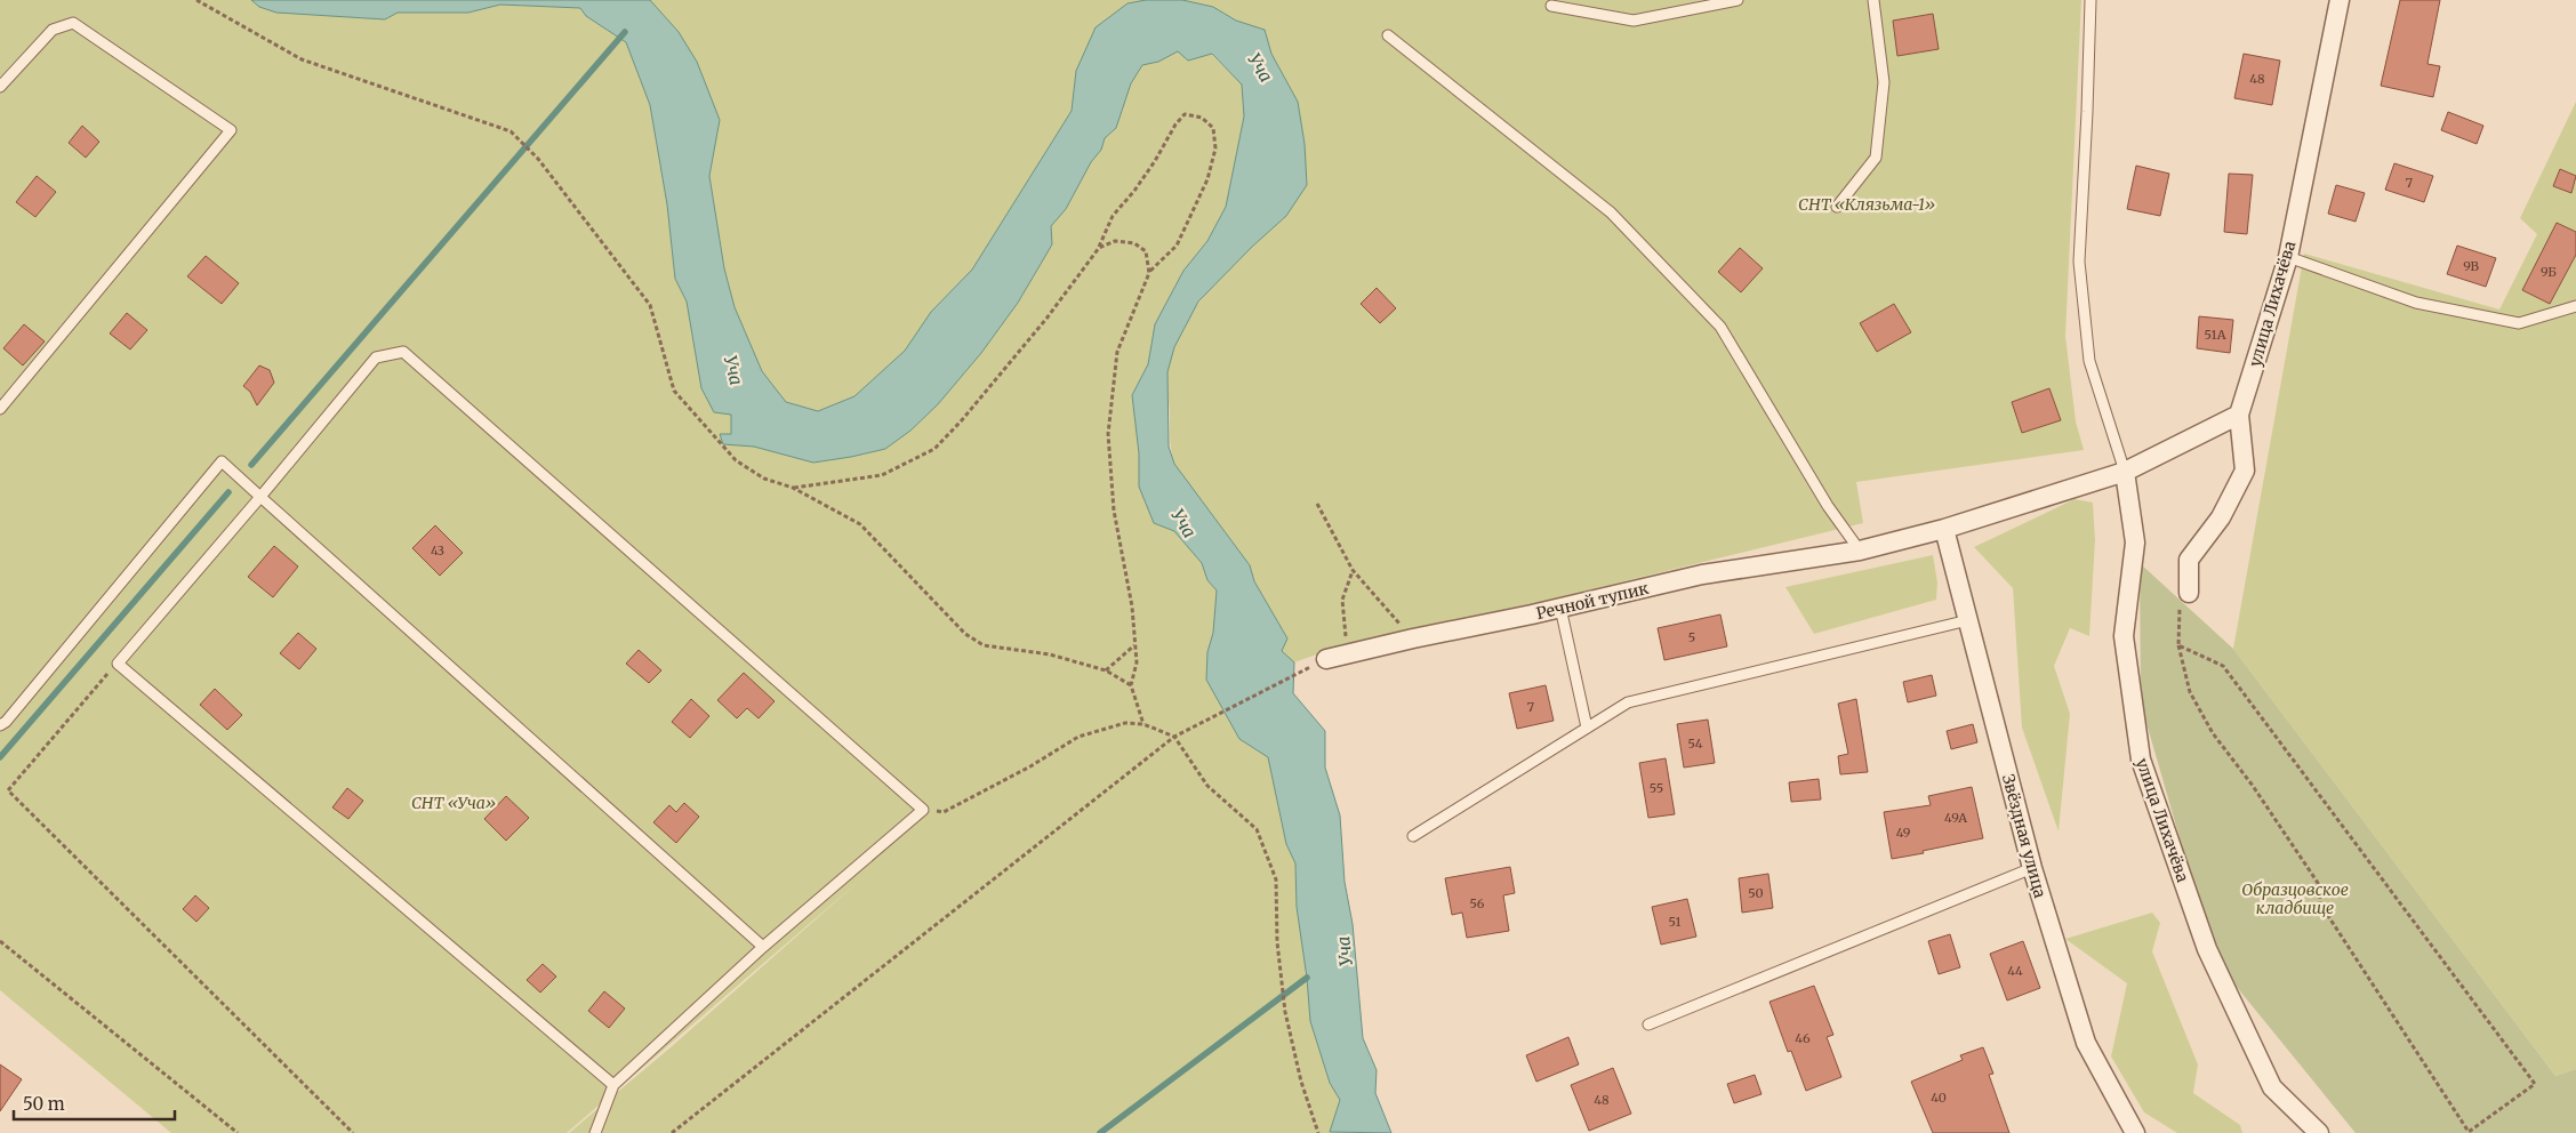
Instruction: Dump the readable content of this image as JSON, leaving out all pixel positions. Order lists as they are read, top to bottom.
{
  "streets": {
    "street": ["улица Лихачёва", "Речной тупик", "Звёздная улица"]
  },
  "crossings": [
    ["улица Лихачёва", "Речной тупик"],
    ["Речной тупик", "Звёздная улица"]
  ],
  "water": ["Уча"],
  "parks": ["СНТ «Клязьма-1»", "СНТ «Уча»", "Образцовское кладбище"],
  "house_numbers": [
    "48",
    "7",
    "9В",
    "9Б",
    "51А",
    "43",
    "5",
    "7",
    "54",
    "55",
    "49А",
    "49",
    "50",
    "56",
    "51",
    "44",
    "46",
    "40",
    "48"
  ],
  "scale_bar": "50 m"
}
